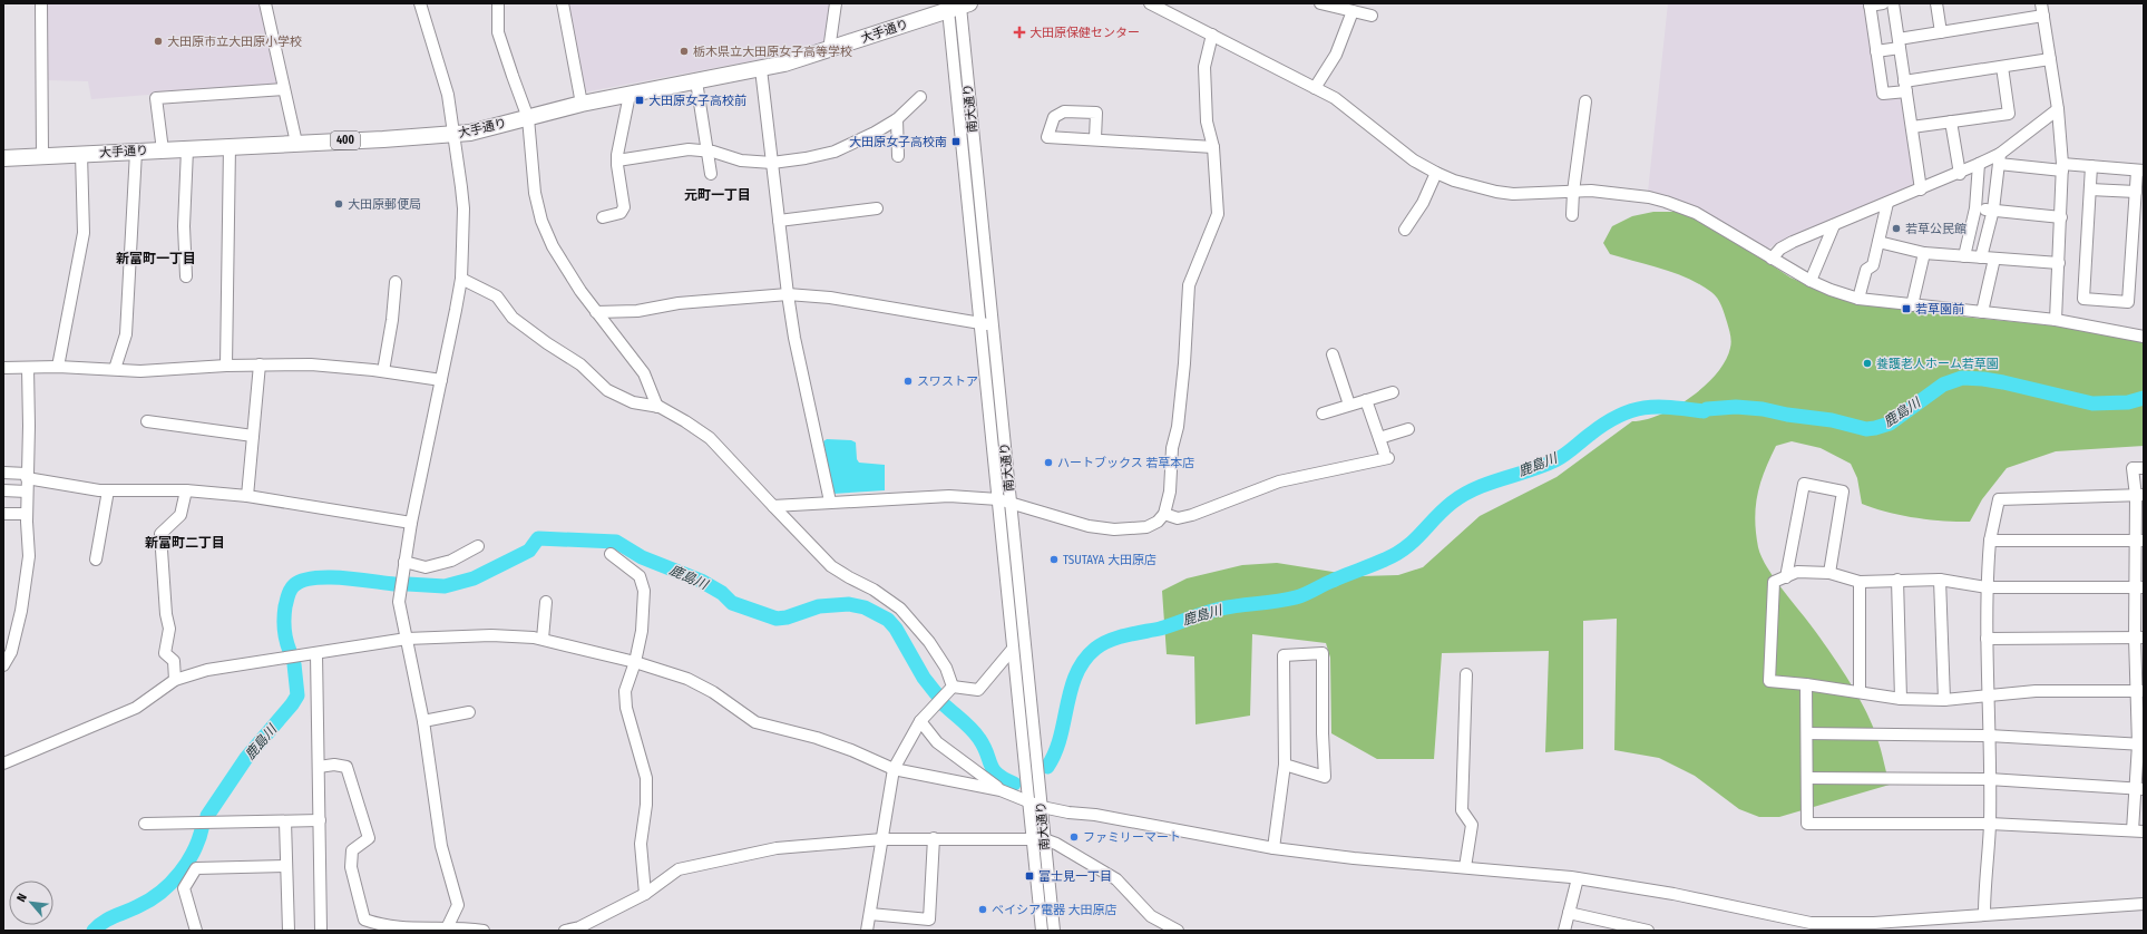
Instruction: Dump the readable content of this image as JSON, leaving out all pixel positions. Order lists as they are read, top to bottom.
{
  "streets": {
    "highway": ["大手通り", "400"],
    "street": ["南大通り"]
  },
  "crossings": [
    ["大手通り", "南大通り"]
  ],
  "districts": ["元町一丁目", "新富町一丁目", "新富町二丁目"],
  "water": ["鹿島川"],
  "places": {
    "health": ["大田原保健センター"],
    "other": [
      "大田原市立大田原小学校",
      "栃木県立大田原女子高等学校",
      "大田原郵便局",
      "若草公民館",
      "養護老人ホーム若草園",
      "スワストア",
      "ハートブックス 若草本店",
      "TSUTAYA 大田原店",
      "ファミリーマート",
      "ベイシア電器 大田原店"
    ],
    "transit": [
      "大田原女子高校前",
      "大田原女子高校南",
      "若草園前",
      "富士見一丁目"
    ]
  },
  "north": "top left"
}
